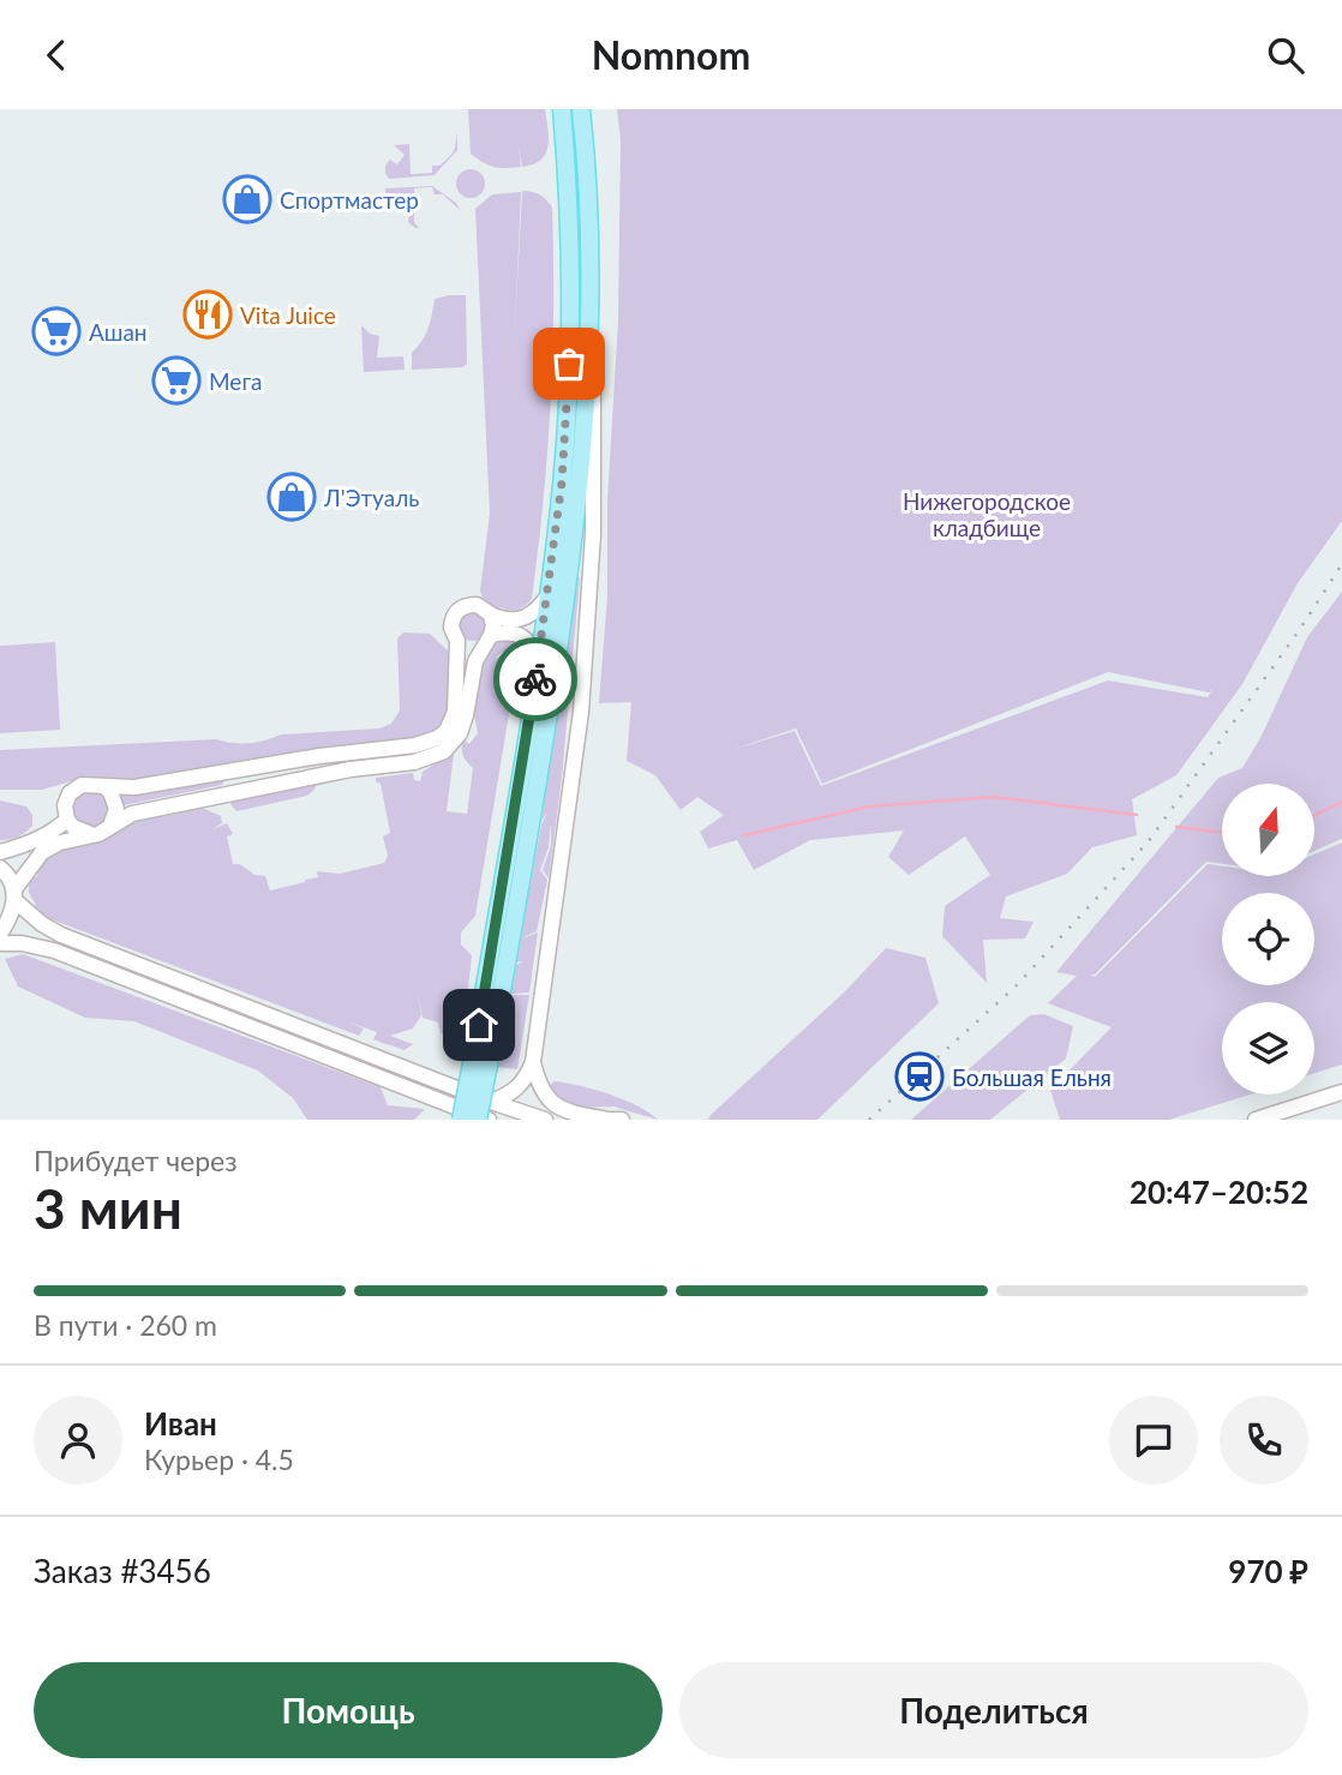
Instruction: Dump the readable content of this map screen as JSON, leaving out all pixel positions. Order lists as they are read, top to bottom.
{
  "parks": ["Нижегородское кладбище"],
  "places": {
    "shop": ["Спортмастер", "Л'Этуаль"],
    "restaurant": ["Vita Juice"],
    "supermarket": ["Ашан", "Мега"],
    "station": ["Большая Ельня"]
  },
  "north": "top",
  "page": {
    "header": "Nomnom",
    "heading": ["3 мин", "Прибудет через", "20:47–20:52"],
    "panel": [
      "Иван",
      "Курьер · 4.5",
      "Заказ #3456",
      "970 ₽"
    ],
    "bar": "В пути · 260 m",
    "buttons": ["Помощь", "Поделиться"]
  }
}
